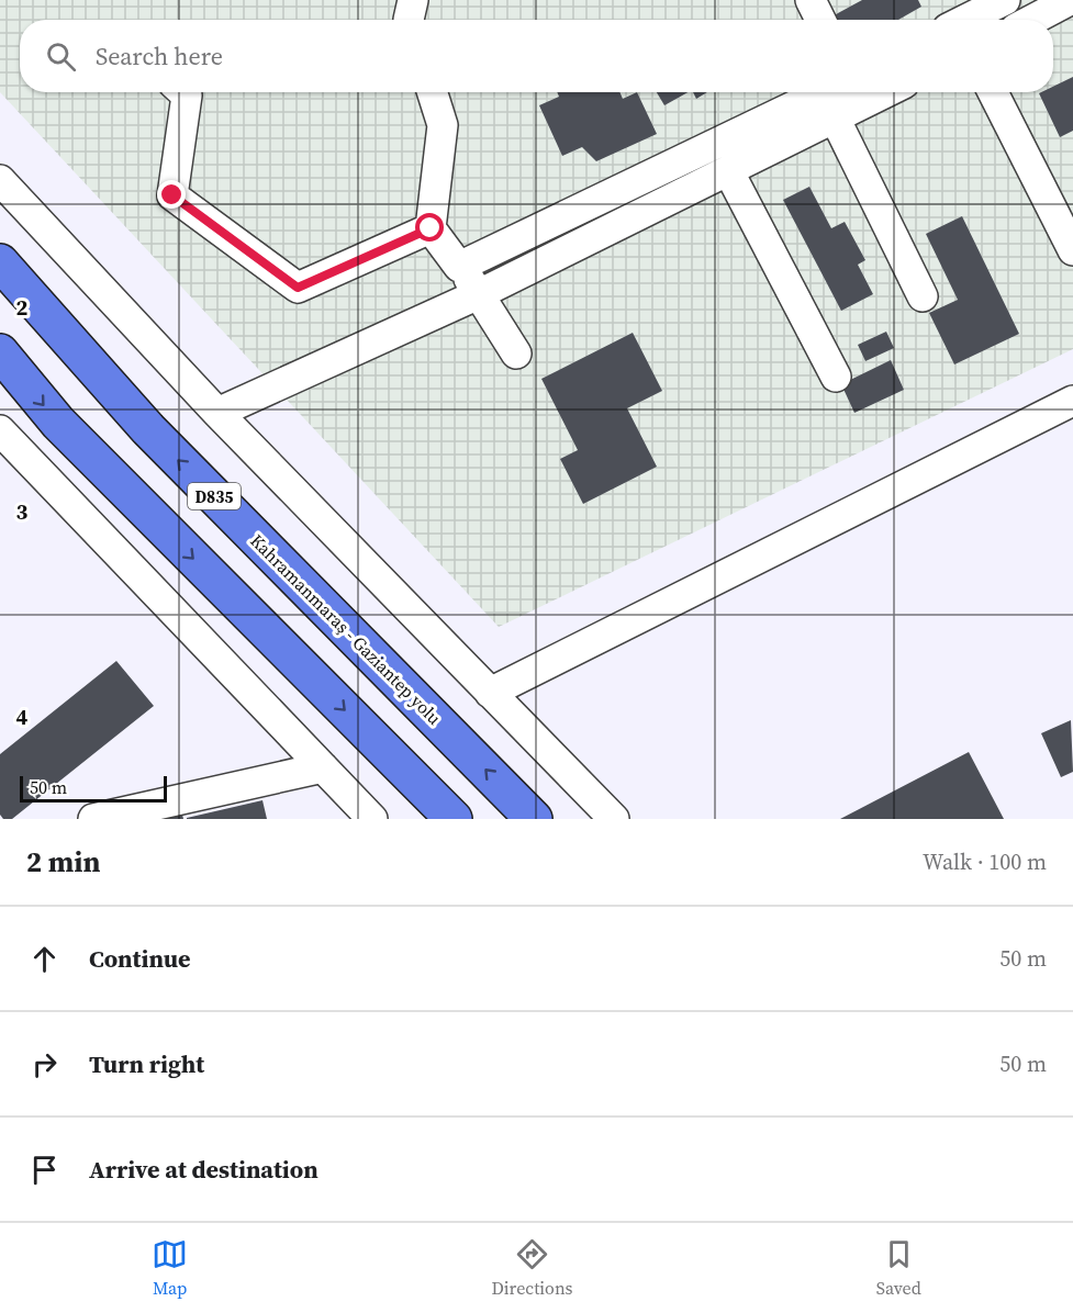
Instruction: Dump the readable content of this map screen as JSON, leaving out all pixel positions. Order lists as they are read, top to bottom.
{
  "streets": {
    "highway": ["D835", "Kahramanmaraş - Gaziantep yolu"]
  },
  "scale_bar": "50 m",
  "page": {
    "search": "Search here",
    "scale": "50 m",
    "heading": ["2 min", "Walk · 100 m"],
    "list": [
      ["Continue", "50 m"],
      ["Turn right", "50 m"],
      "Arrive at destination"
    ],
    "nav": ["Map", "Directions", "Saved"]
  },
  "grid": {
    "rows": ["2", "3", "4"]
  }
}
